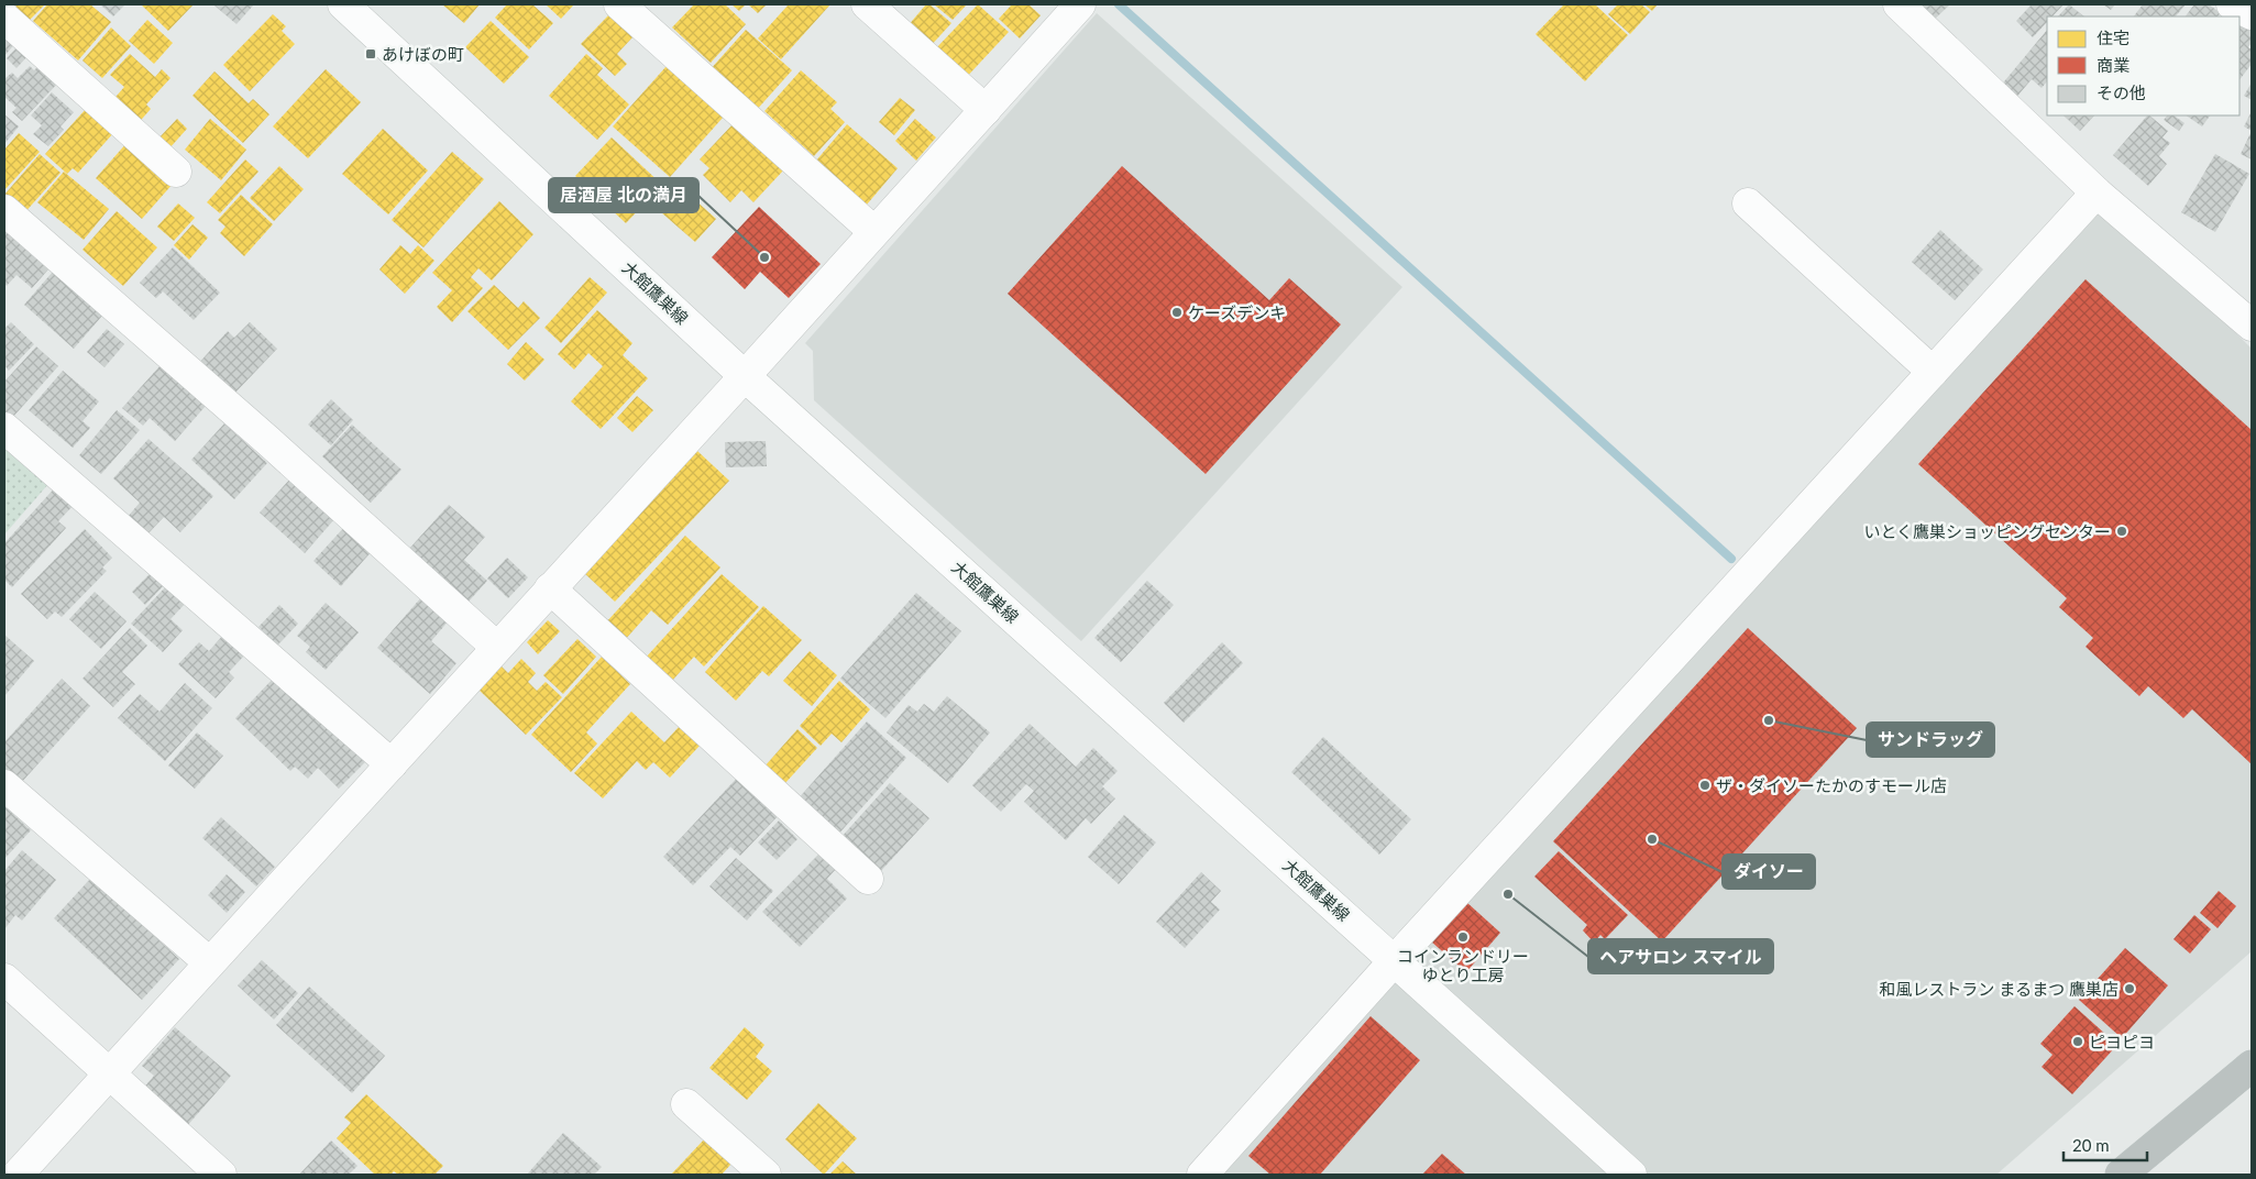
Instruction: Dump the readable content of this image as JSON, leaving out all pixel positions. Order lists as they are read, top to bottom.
{
  "streets": {
    "street": ["大館鷹巣線"]
  },
  "places": {
    "transit": ["あけぼの町"],
    "other": [
      "居酒屋 北の満月",
      "ケーズデンキ",
      "いとく鷹巣ショッピングセンター",
      "サンドラッグ",
      "ザ・ダイソーたかのすモール店",
      "ダイソー",
      "ヘアサロン スマイル",
      "コインランドリー ゆとり工房",
      "和風レストラン まるまつ 鷹巣店",
      "ピヨピヨ"
    ]
  },
  "legend": ["住宅", "商業", "その他"],
  "scale_bar": "20 m"
}
